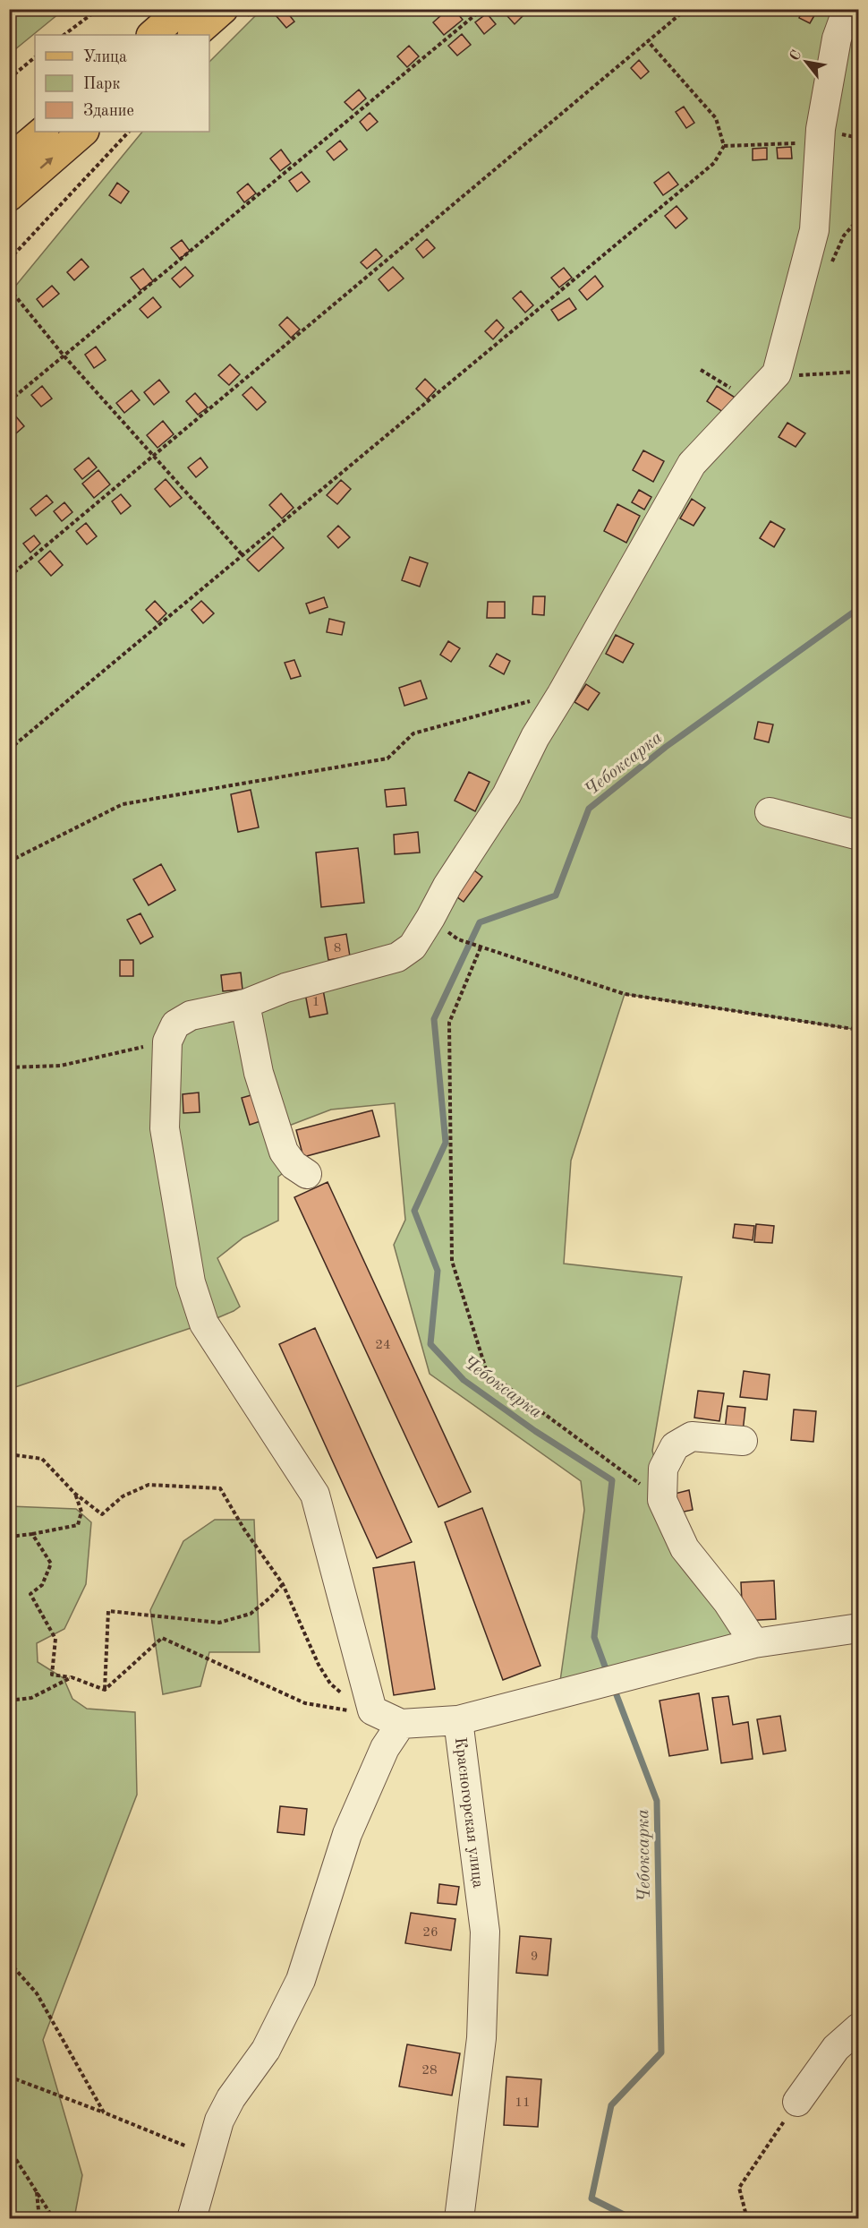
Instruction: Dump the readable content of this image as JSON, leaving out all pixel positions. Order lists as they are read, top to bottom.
{
  "streets": {
    "street": ["Красногорская улица"]
  },
  "water": ["Чебоксарка"],
  "house_numbers": [
    "8",
    "1",
    "24",
    "26",
    "9",
    "28",
    "11"
  ],
  "legend": ["Улица", "Парк", "Здание"],
  "north": "top left"
}
